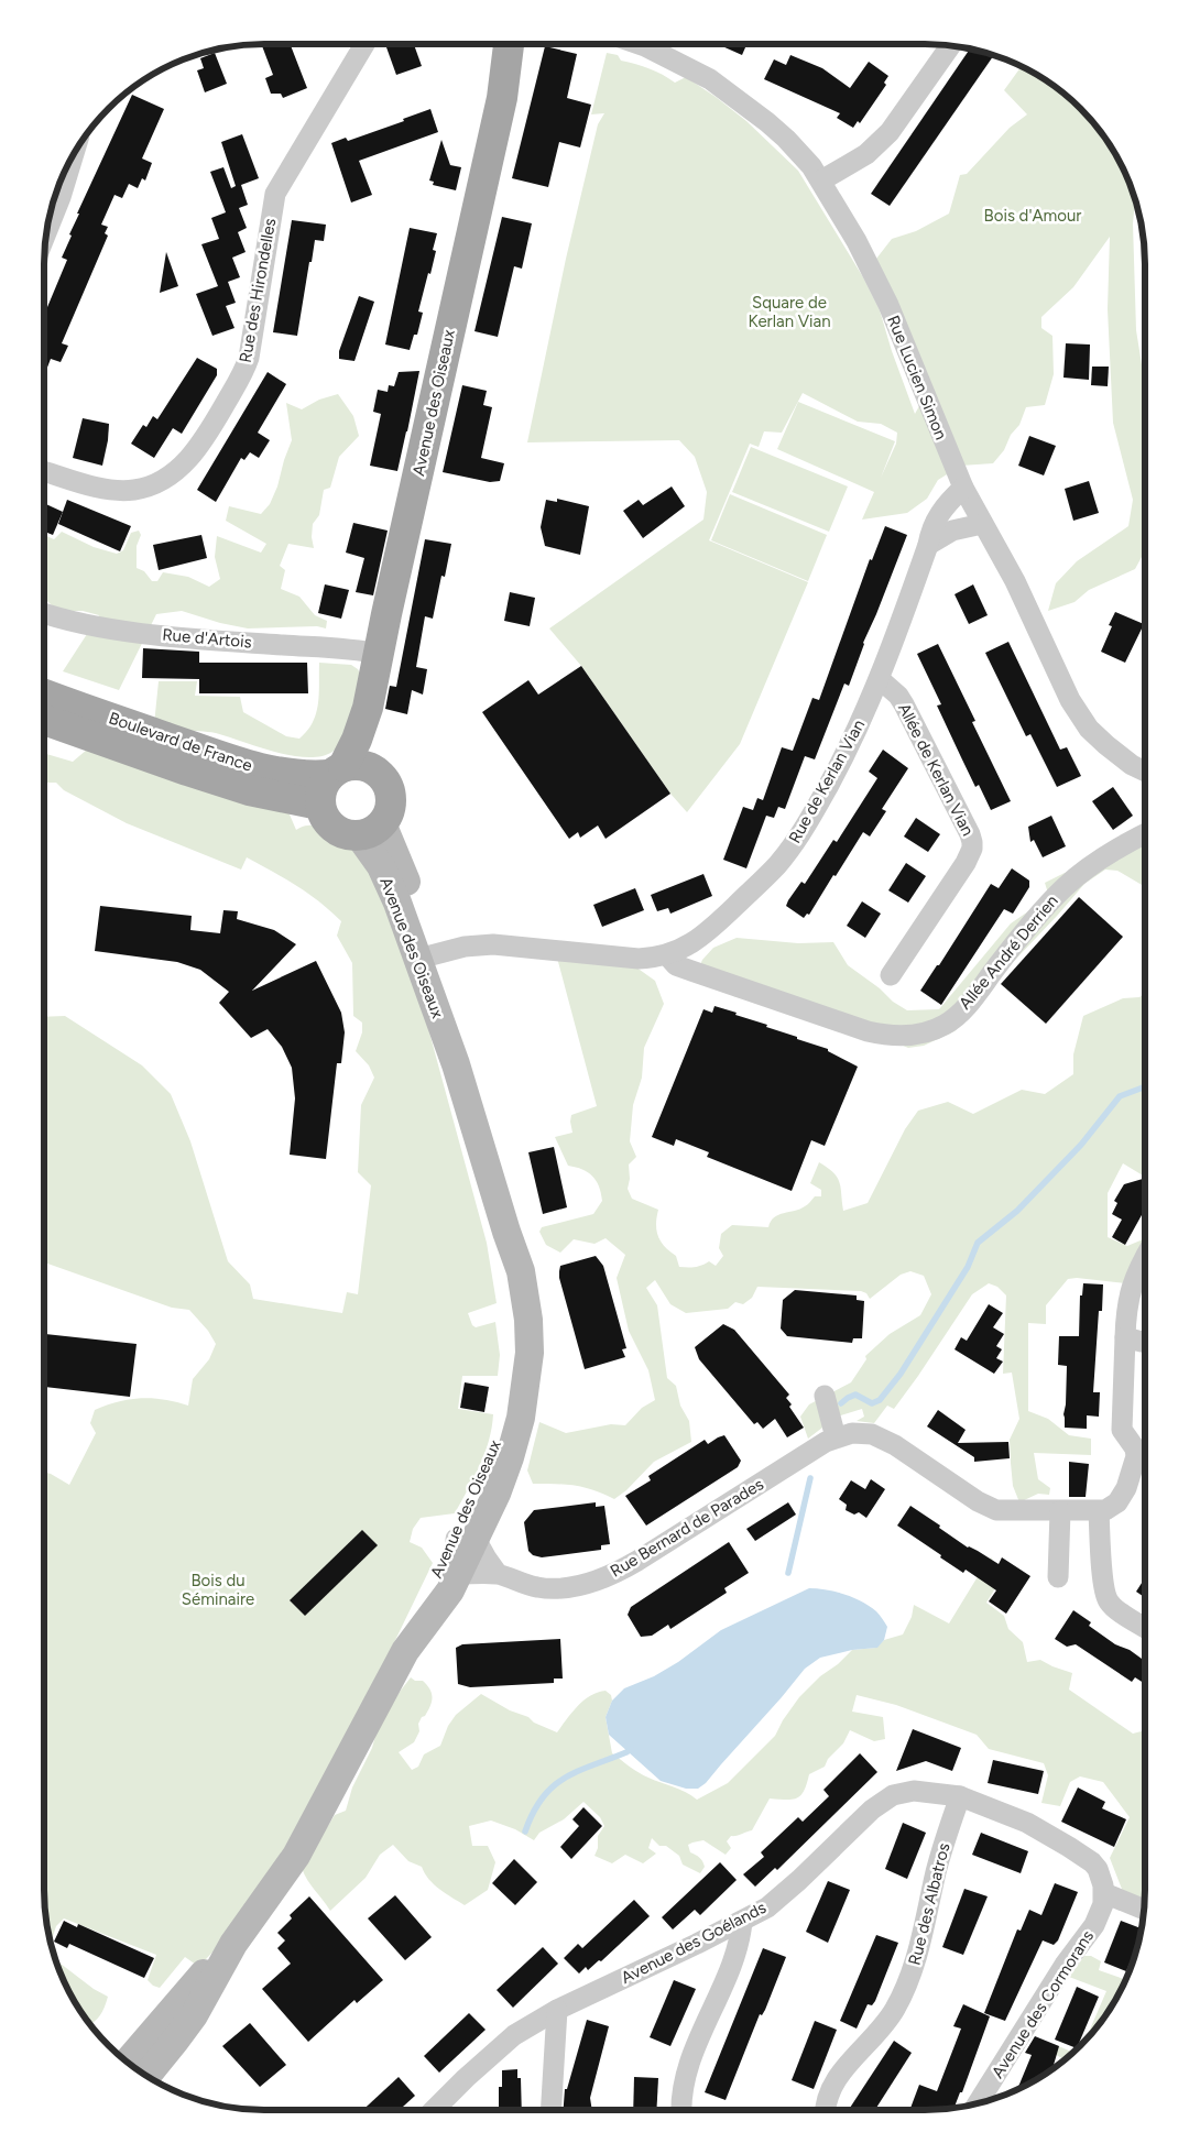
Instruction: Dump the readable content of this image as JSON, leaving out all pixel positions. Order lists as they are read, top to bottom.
{
  "streets": {
    "main road": ["Avenue des Oiseaux", "Boulevard de France"],
    "street": [
      "Rue des Hirondelles",
      "Rue Lucien Simon",
      "Rue d'Artois",
      "Allée de Kerlan Vian",
      "Rue de Kerlan Vian",
      "Allée André Derrien",
      "Rue Bernard de Parades",
      "Rue des Albatros",
      "Avenue des Goélands",
      "Avenue des Cormorans"
    ]
  },
  "crossings": [
    ["Rue Lucien Simon", "Rue de Kerlan Vian"],
    ["Avenue des Oiseaux", "Rue d'Artois"],
    ["Avenue des Oiseaux", "Boulevard de France"],
    ["Avenue des Oiseaux", "Rue de Kerlan Vian"],
    ["Avenue des Oiseaux", "Rue Bernard de Parades"],
    ["Allée de Kerlan Vian", "Rue de Kerlan Vian"],
    ["Rue de Kerlan Vian", "Allée André Derrien"],
    ["Rue des Albatros", "Avenue des Goélands"],
    ["Avenue des Goélands", "Avenue des Cormorans"]
  ],
  "parks": ["Bois d'Amour", "Square de Kerlan Vian", "Bois du Séminaire"]
}
